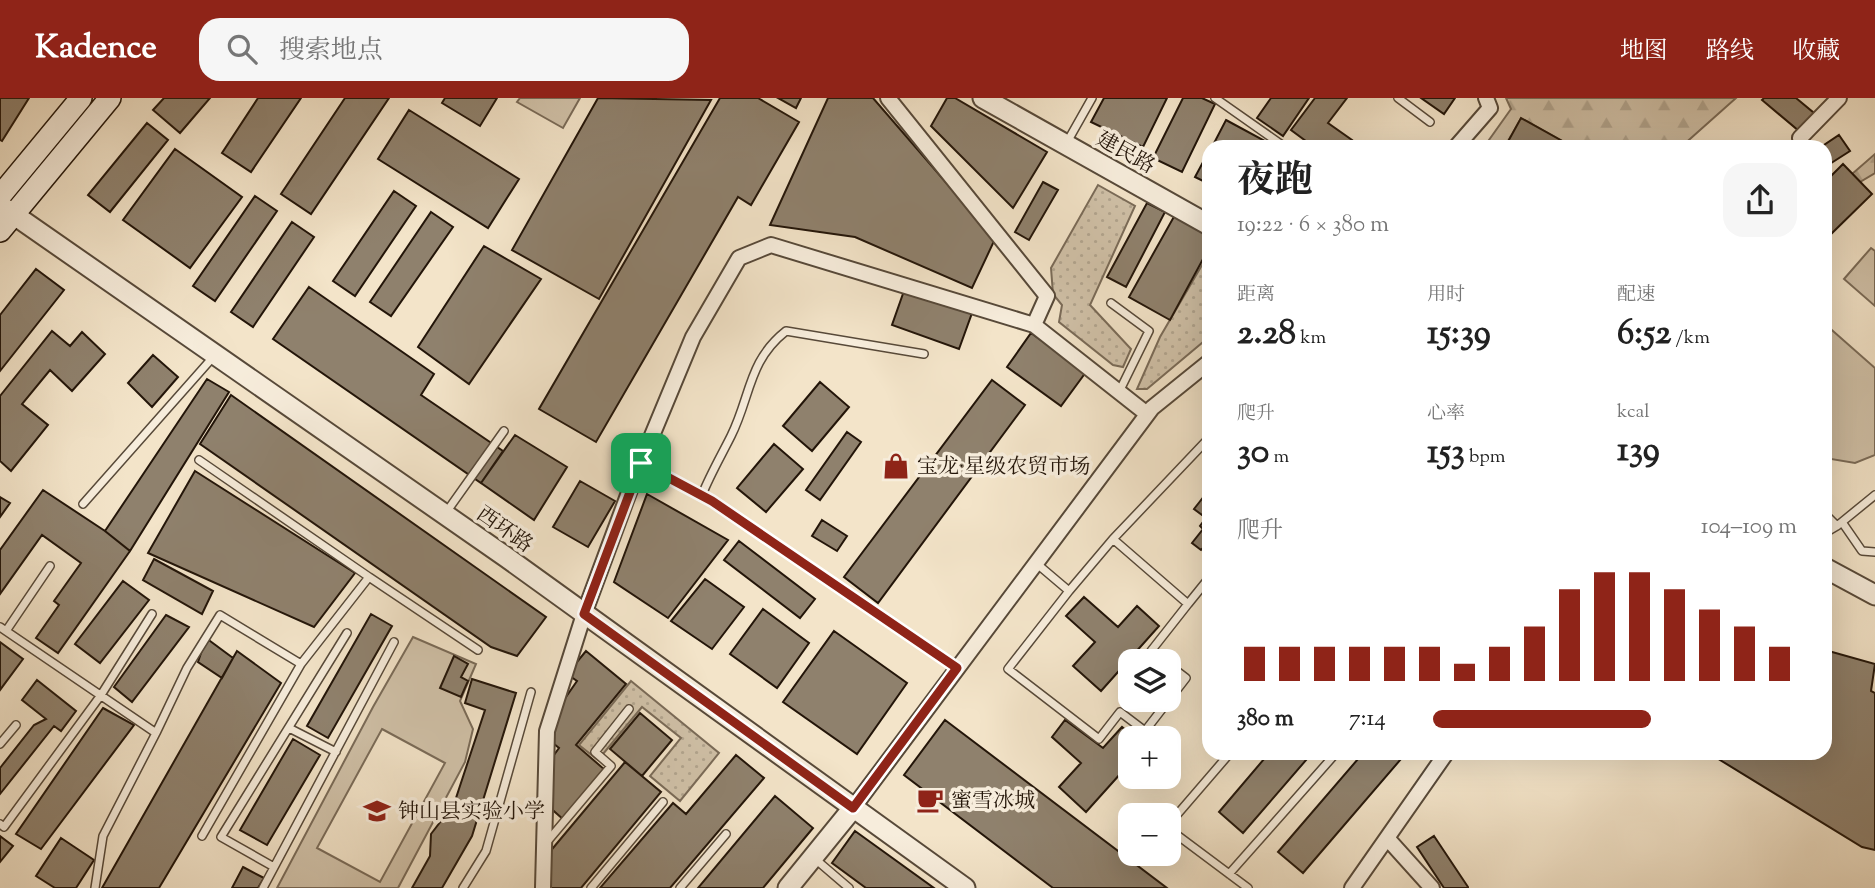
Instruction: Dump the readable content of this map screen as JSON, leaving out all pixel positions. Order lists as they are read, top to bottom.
{
  "streets": {
    "street": ["建民路", "西环路"]
  },
  "places": {
    "shop": ["宝龙·星级农贸市场"],
    "cafe": ["蜜雪冰城"],
    "school or university": ["钟山县实验小学"]
  },
  "page": {
    "header": "Kadence",
    "search": "搜索地点",
    "nav": ["地图", "路线", "收藏"],
    "heading": ["夜跑", "19:22 · 6 × 380 m"],
    "stats": [
      ["距离", "2.28 km"],
      ["用时", "15:39"],
      ["配速", "6:52 /km"],
      ["爬升", "30 m"],
      ["心率", "153 bpm"],
      ["kcal", "139"]
    ],
    "chart": ["爬升", "104–109 m"],
    "map_buttons": ["+", "−"],
    "list": [
      {
        "name": "380 m",
        "note": "7:14"
      }
    ]
  }
}
